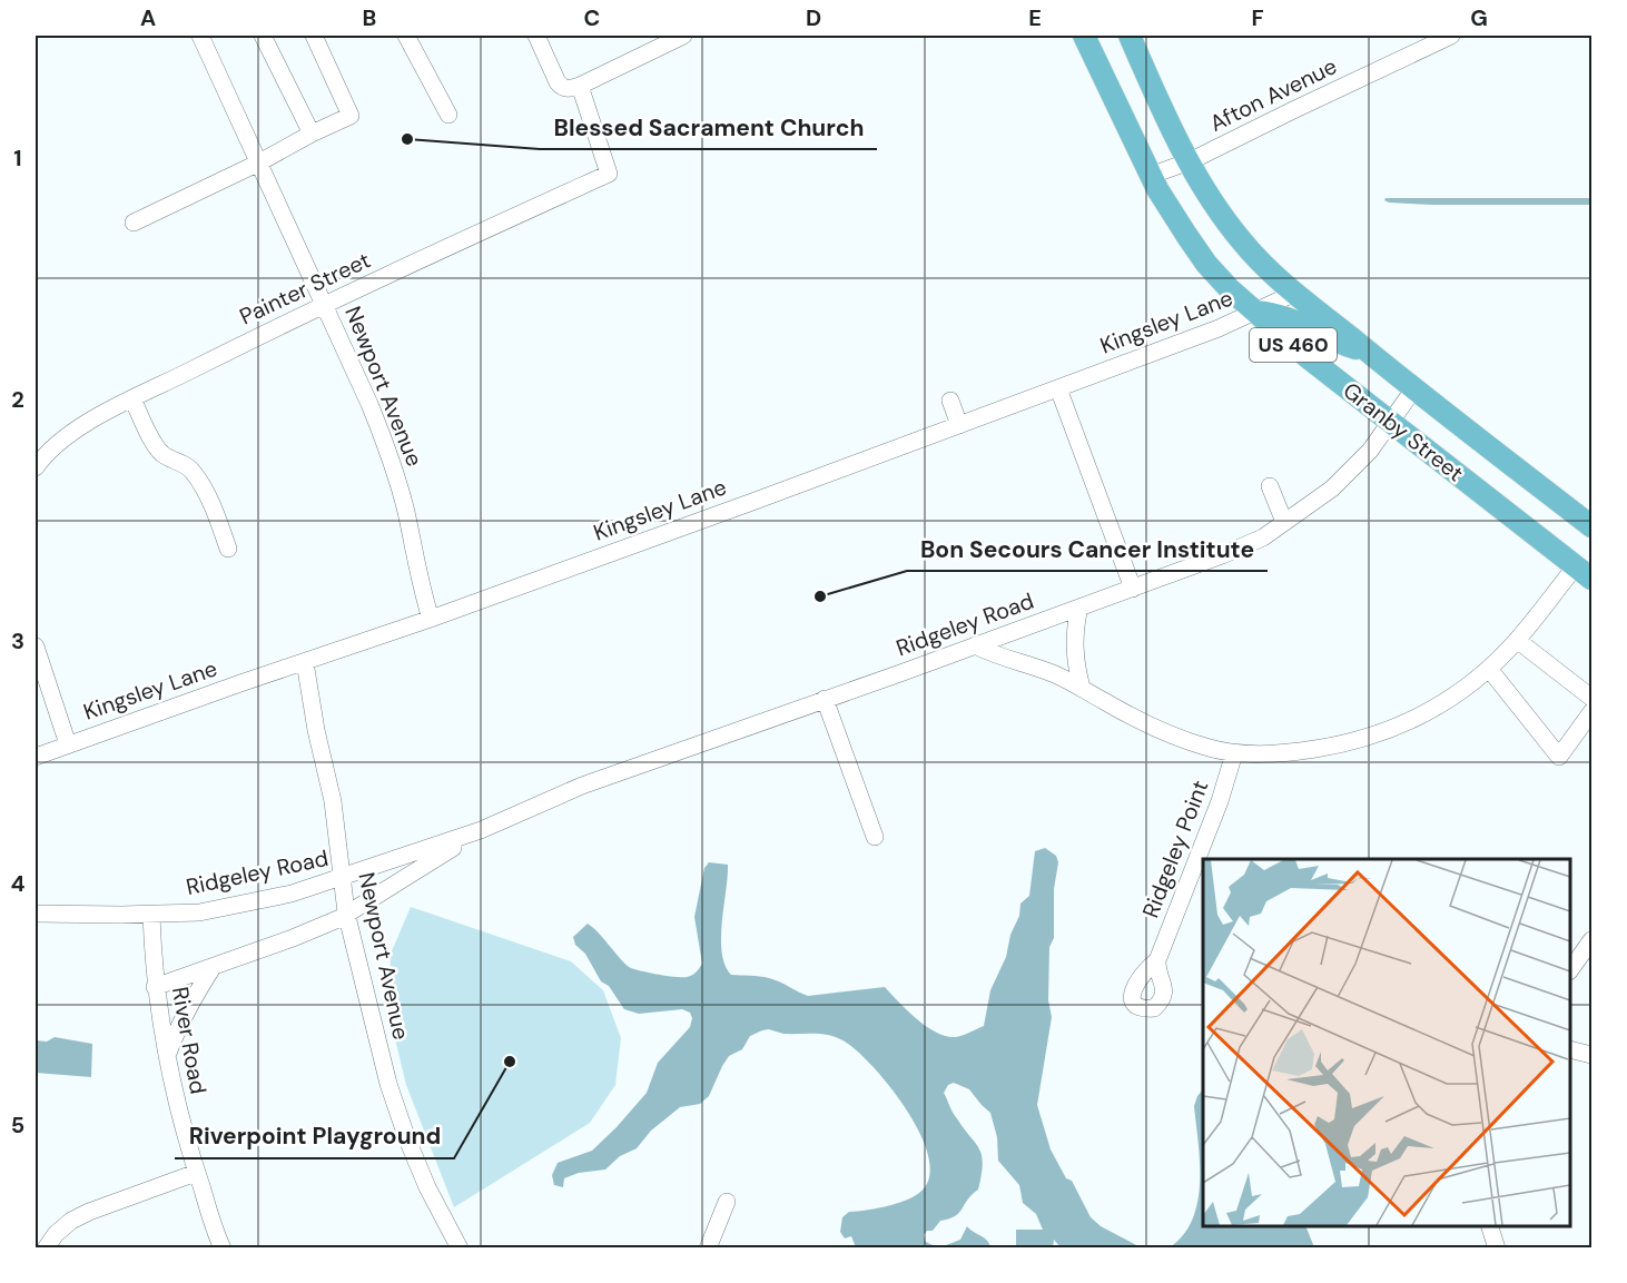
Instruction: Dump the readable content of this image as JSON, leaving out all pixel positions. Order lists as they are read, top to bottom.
{
  "streets": {
    "main road": ["US 460", "Granby Street"],
    "street": [
      "Afton Avenue",
      "Painter Street",
      "Kingsley Lane",
      "Newport Avenue",
      "Ridgeley Road",
      "Ridgeley Point",
      "River Road"
    ]
  },
  "crossings": [
    ["Afton Avenue", "Granby Street"],
    ["Painter Street", "Newport Avenue"],
    ["Kingsley Lane", "Newport Avenue"],
    ["Kingsley Lane", "Granby Street"],
    ["Newport Avenue", "Ridgeley Road"],
    ["Granby Street", "Ridgeley Road"],
    ["Ridgeley Road", "River Road"]
  ],
  "places": ["Blessed Sacrament Church", "Bon Secours Cancer Institute", "Riverpoint Playground"],
  "grid": {
    "columns": [
      "A",
      "B",
      "C",
      "D",
      "E",
      "F",
      "G"
    ],
    "rows": [
      "1",
      "2",
      "3",
      "4",
      "5"
    ]
  }
}
